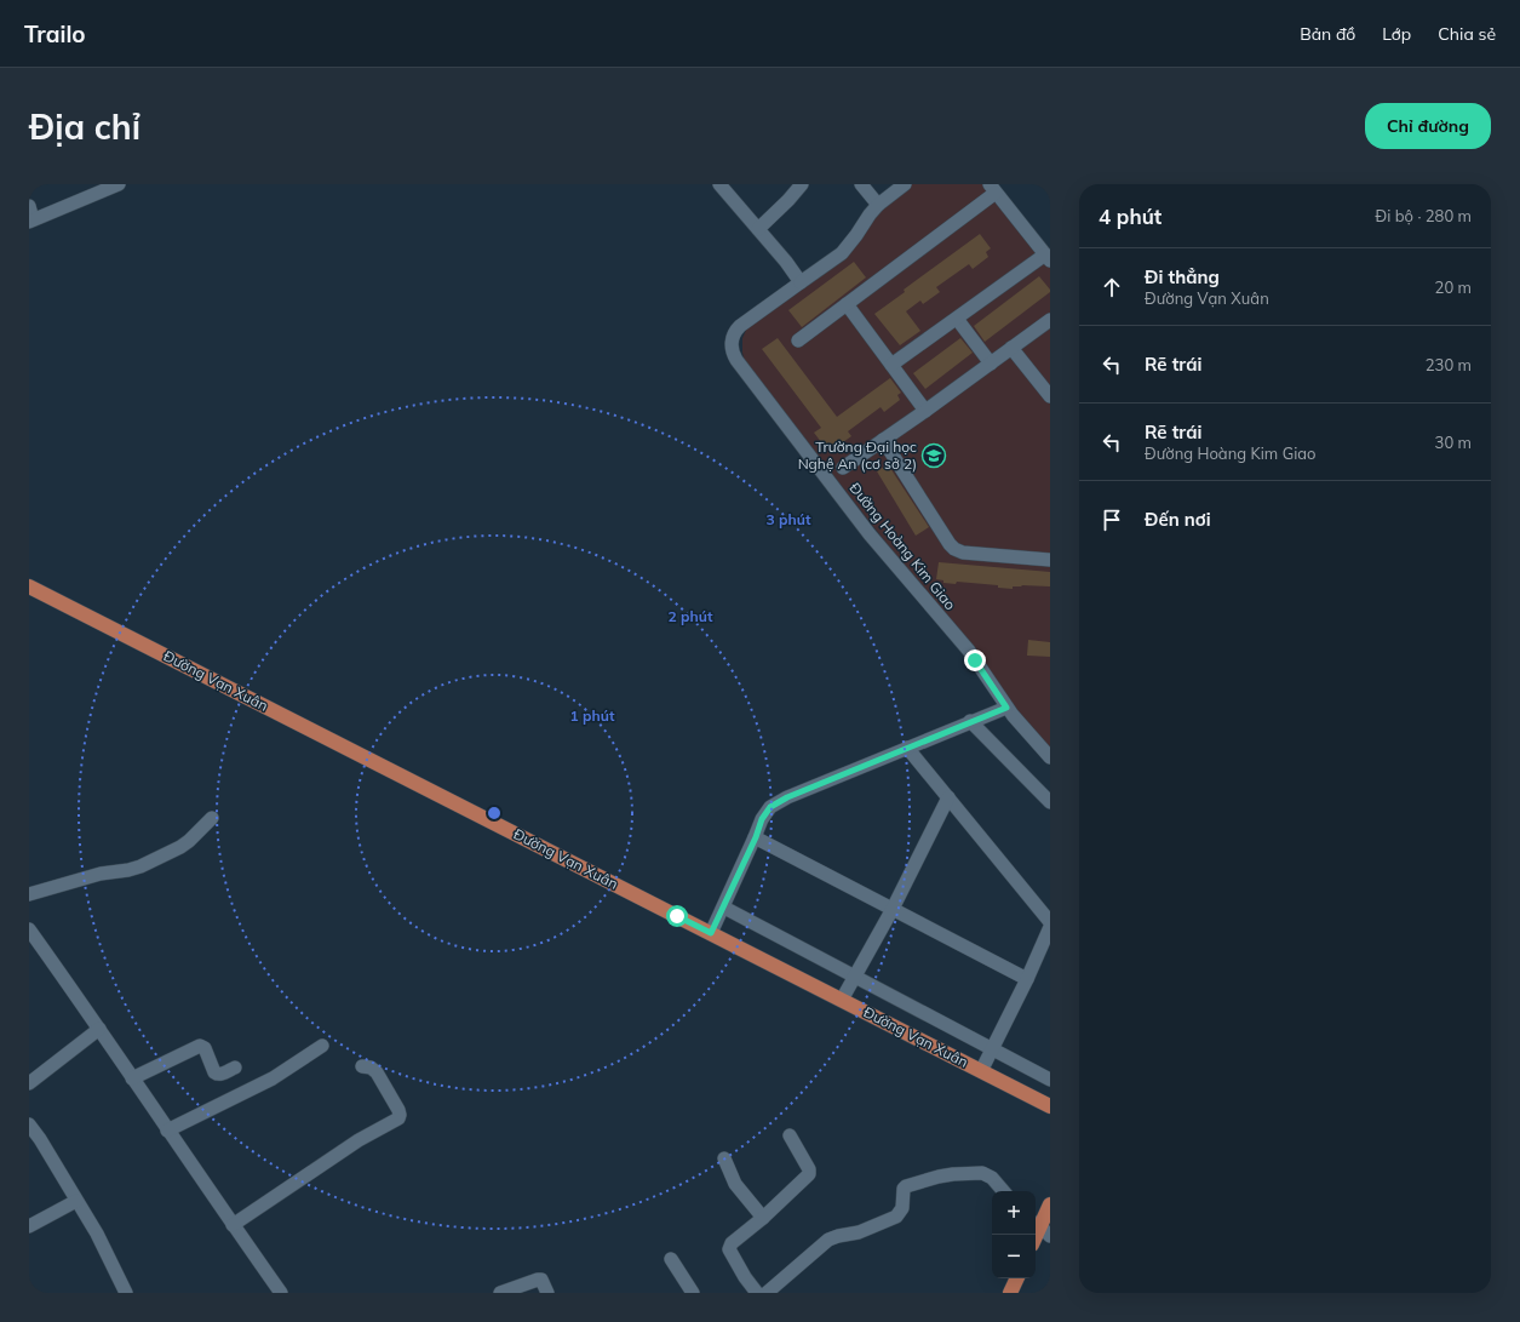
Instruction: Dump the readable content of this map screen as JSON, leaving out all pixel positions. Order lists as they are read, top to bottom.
{
  "streets": {
    "main road": ["Đường Vạn Xuân"],
    "street": ["Đường Hoàng Kim Giao"]
  },
  "places": {
    "school or university": ["Trường Đại học Nghệ An (cơ sở 2)"]
  },
  "page": {
    "header": "Trailo",
    "nav": ["Bản đồ", "Lớp", "Chia sẻ"],
    "buttons": "Chỉ đường",
    "title": "Địa chỉ",
    "heading": ["4 phút", "Đi bộ · 280 m"],
    "list": [
      ["Đi thẳng", "Đường Vạn Xuân", "20 m"],
      ["Rẽ trái", "230 m"],
      ["Rẽ trái", "Đường Hoàng Kim Giao", "30 m"],
      "Đến nơi"
    ],
    "map_buttons": ["+", "−"]
  },
  "rings": ["3 phút", "2 phút", "1 phút"]
}
